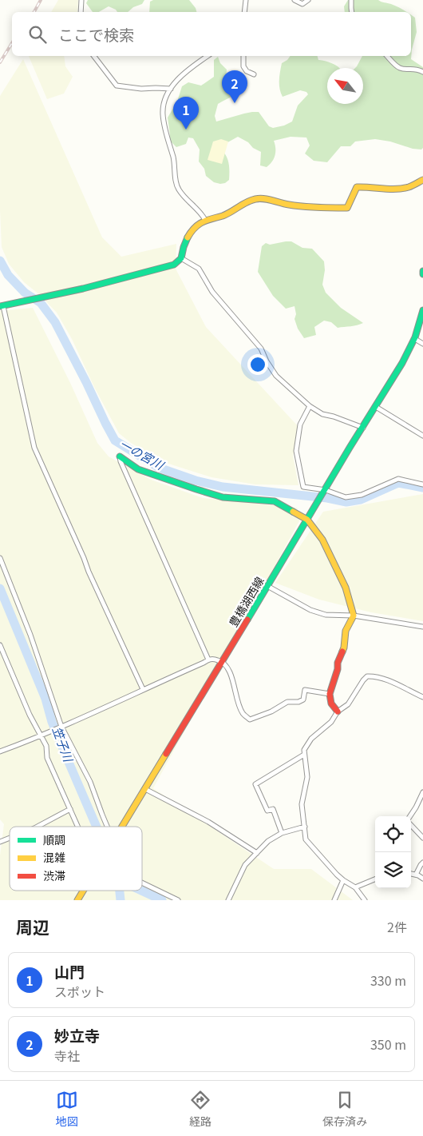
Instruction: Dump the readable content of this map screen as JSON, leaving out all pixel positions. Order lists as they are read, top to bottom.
{
  "streets": {
    "street": ["豊橋湖西線"]
  },
  "water": ["一の宮川", "笠子川"],
  "legend": ["順調", "混雑", "渋滞"],
  "north": "top left",
  "page": {
    "search": "ここで検索",
    "pins": ["2", "1"],
    "heading": ["周辺", "2件"],
    "list": [
      {
        "mark": "1",
        "name": "山門",
        "note": "スポット",
        "value": "330 m"
      },
      {
        "mark": "2",
        "name": "妙立寺",
        "note": "寺社",
        "value": "350 m"
      }
    ],
    "nav": ["地図", "経路", "保存済み"]
  }
}
